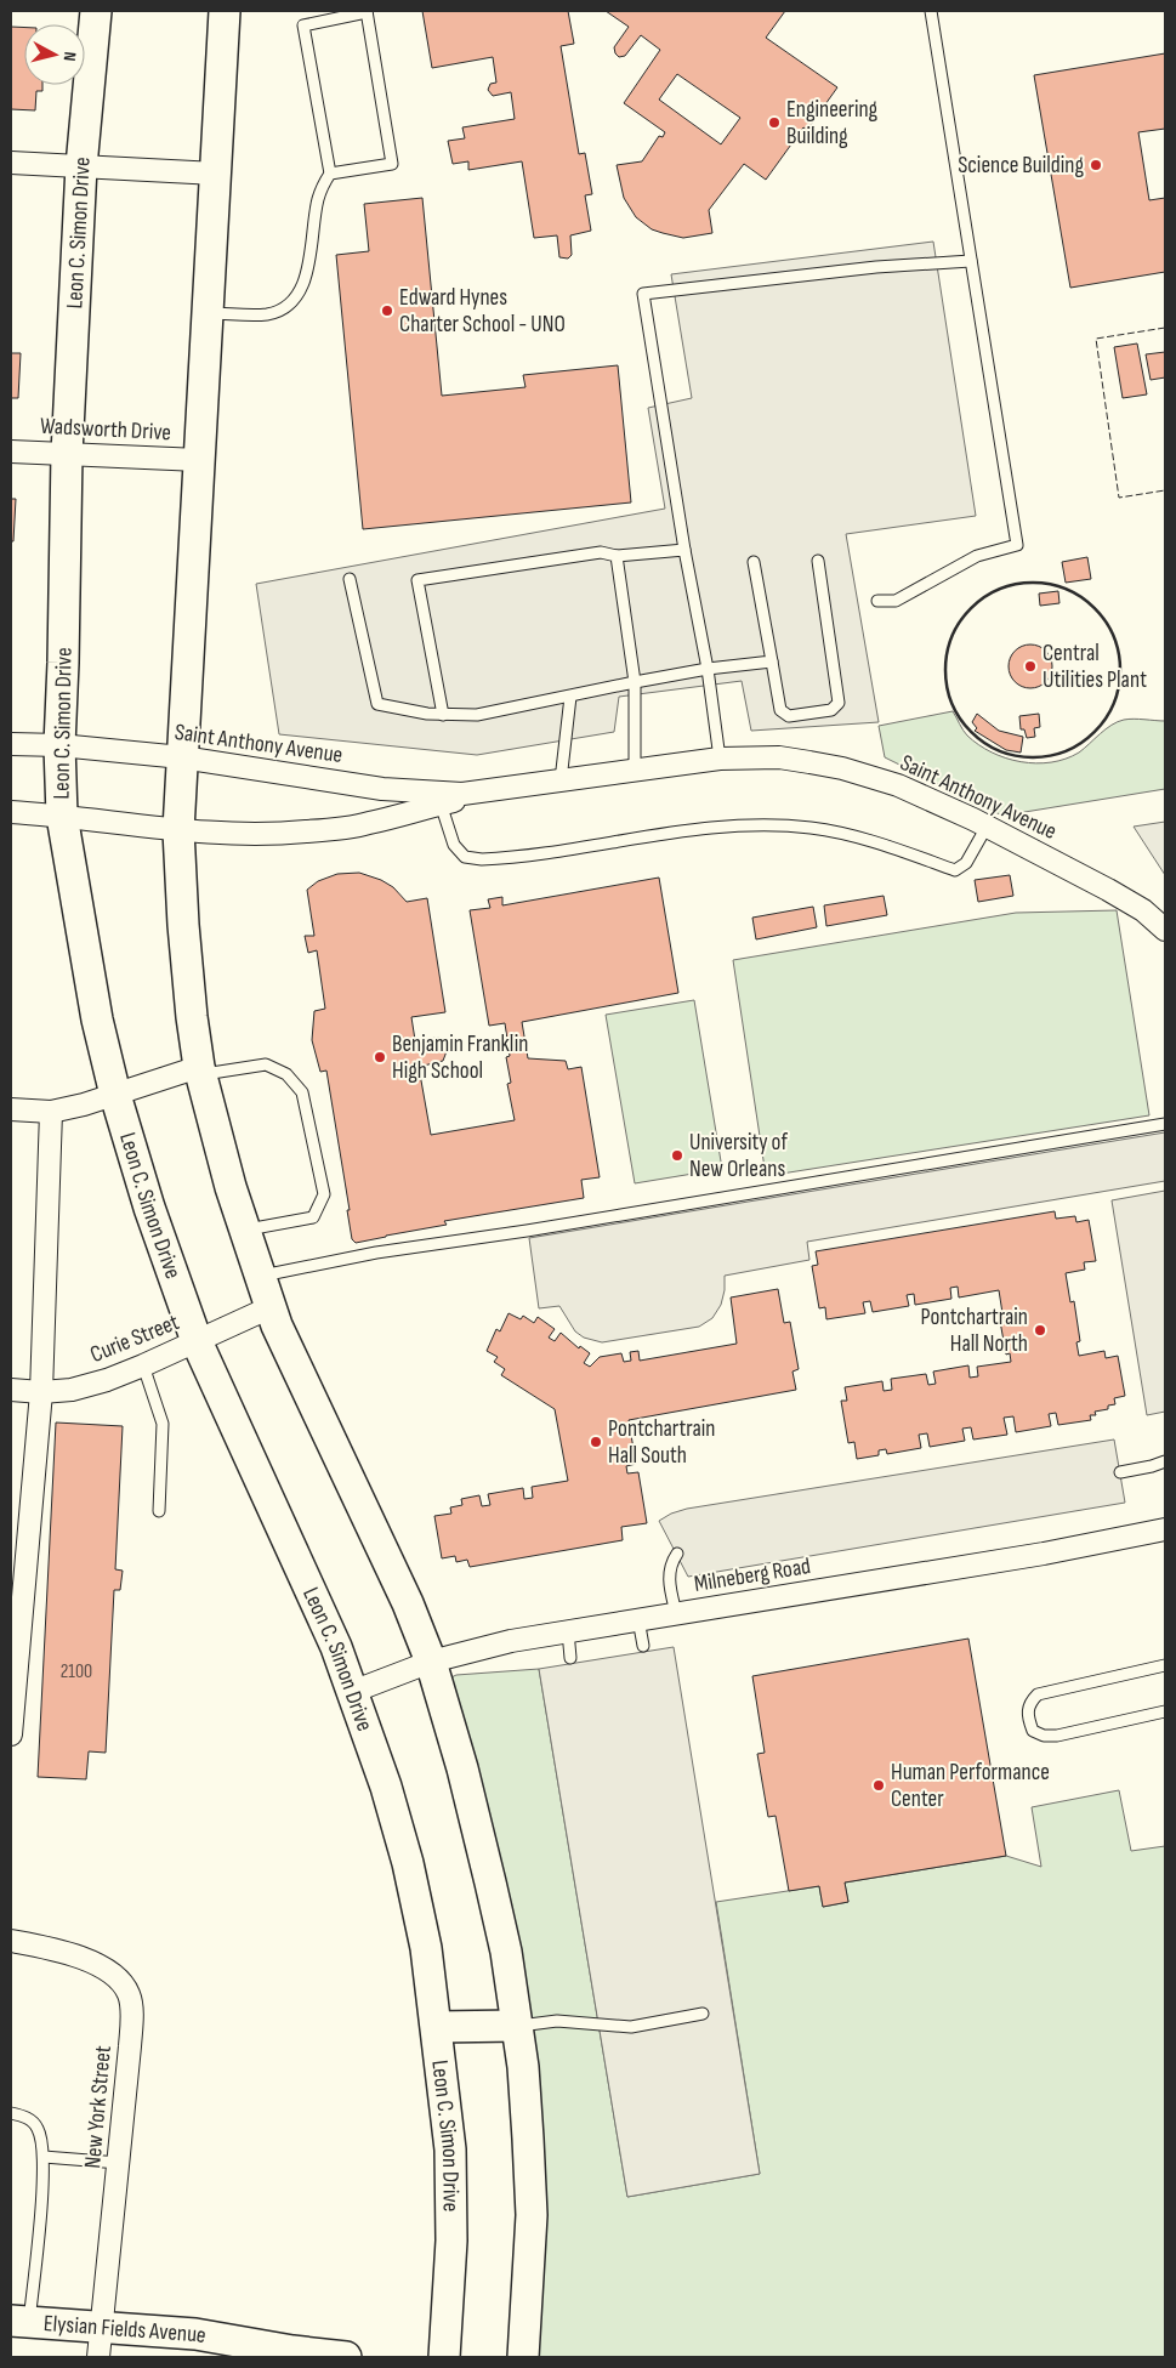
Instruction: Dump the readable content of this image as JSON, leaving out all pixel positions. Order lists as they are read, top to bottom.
{
  "streets": {
    "main road": ["Leon C. Simon Drive", "Elysian Fields Avenue"],
    "street": [
      "Wadsworth Drive",
      "Saint Anthony Avenue",
      "Curie Street",
      "Milneberg Road",
      "New York Street"
    ]
  },
  "crossings": [
    ["Leon C. Simon Drive", "Wadsworth Drive"],
    ["Leon C. Simon Drive", "Saint Anthony Avenue"],
    ["Leon C. Simon Drive", "Curie Street"],
    ["Leon C. Simon Drive", "Milneberg Road"],
    ["New York Street", "Elysian Fields Avenue"]
  ],
  "places": [
    "Engineering Building",
    "Science Building",
    "Edward Hynes Charter School - UNO",
    "Central Utilities Plant",
    "Benjamin Franklin High School",
    "University of New Orleans",
    "Pontchartrain Hall North",
    "Pontchartrain Hall South",
    "Human Performance Center"
  ],
  "house_numbers": ["2100"],
  "north": "right"
}
